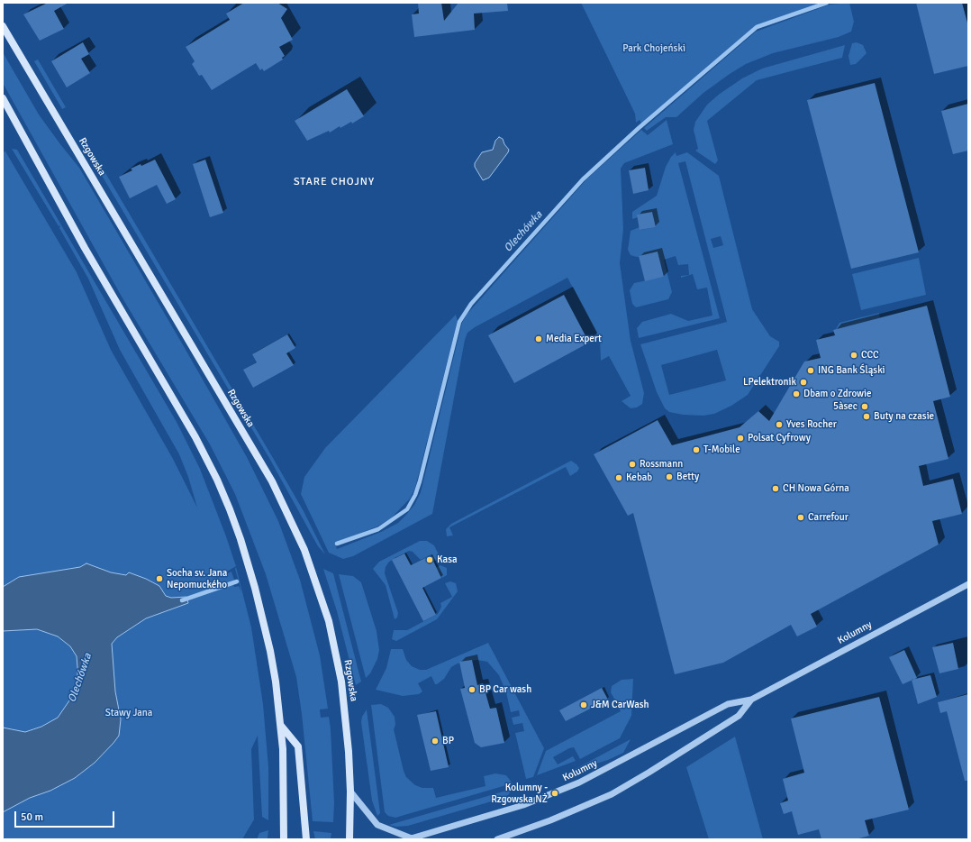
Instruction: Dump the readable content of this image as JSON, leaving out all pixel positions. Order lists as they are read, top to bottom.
{
  "streets": {
    "main road": ["Rzgowska"],
    "street": ["Kolumny"]
  },
  "districts": ["STARE CHOJNY"],
  "water": ["Olechówka"],
  "parks": ["Park Chojeński", "Stawy Jana"],
  "places": [
    "Media Expert",
    "CCC",
    "ING Bank Śląski",
    "LPelektronik",
    "Dbam o Zdrowie",
    "5àsec",
    "Buty na czasie",
    "Yves Rocher",
    "Polsat Cyfrowy",
    "T-Mobile",
    "Rossmann",
    "Betty",
    "Kebab",
    "CH Nowa Górna",
    "Carrefour",
    "Kasa",
    "Socha sv. Jana Nepomuckého",
    "BP Car wash",
    "J&M CarWash",
    "BP",
    "Kolumny - Rzgowska NŻ"
  ],
  "scale_bar": "50 m"
}
